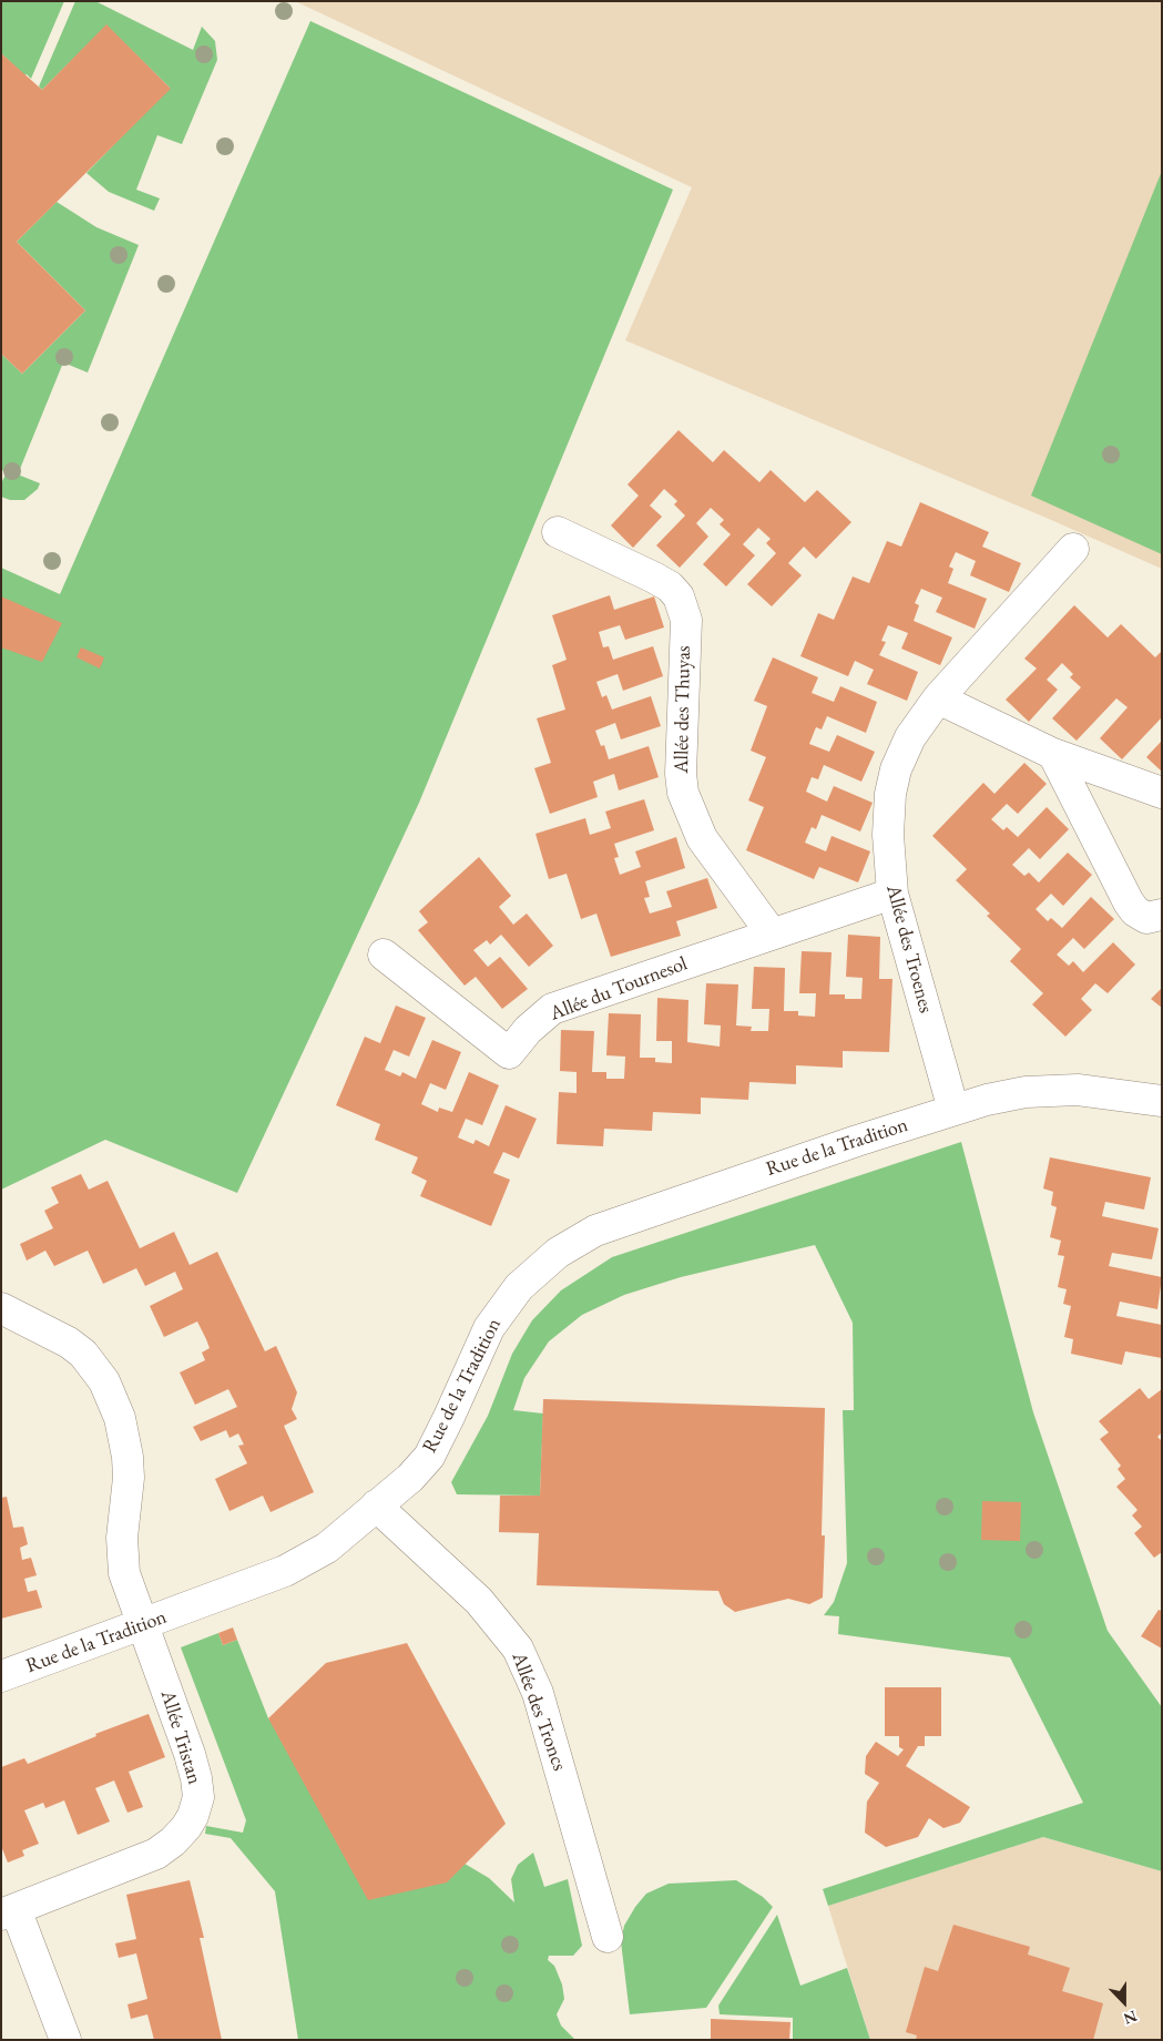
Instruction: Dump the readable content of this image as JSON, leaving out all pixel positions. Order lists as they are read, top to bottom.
{
  "streets": {
    "street": [
      "Allée des Thuyas",
      "Allée des Troenes",
      "Allée du Tournesol",
      "Rue de la Tradition",
      "Allée des Troncs",
      "Allée Tristan"
    ]
  },
  "crossings": [
    ["Allée des Thuyas", "Allée du Tournesol"],
    ["Allée des Troenes", "Allée du Tournesol"],
    ["Allée des Troenes", "Rue de la Tradition"],
    ["Rue de la Tradition", "Allée des Troncs"],
    ["Rue de la Tradition", "Allée Tristan"]
  ],
  "north": "bottom"
}
